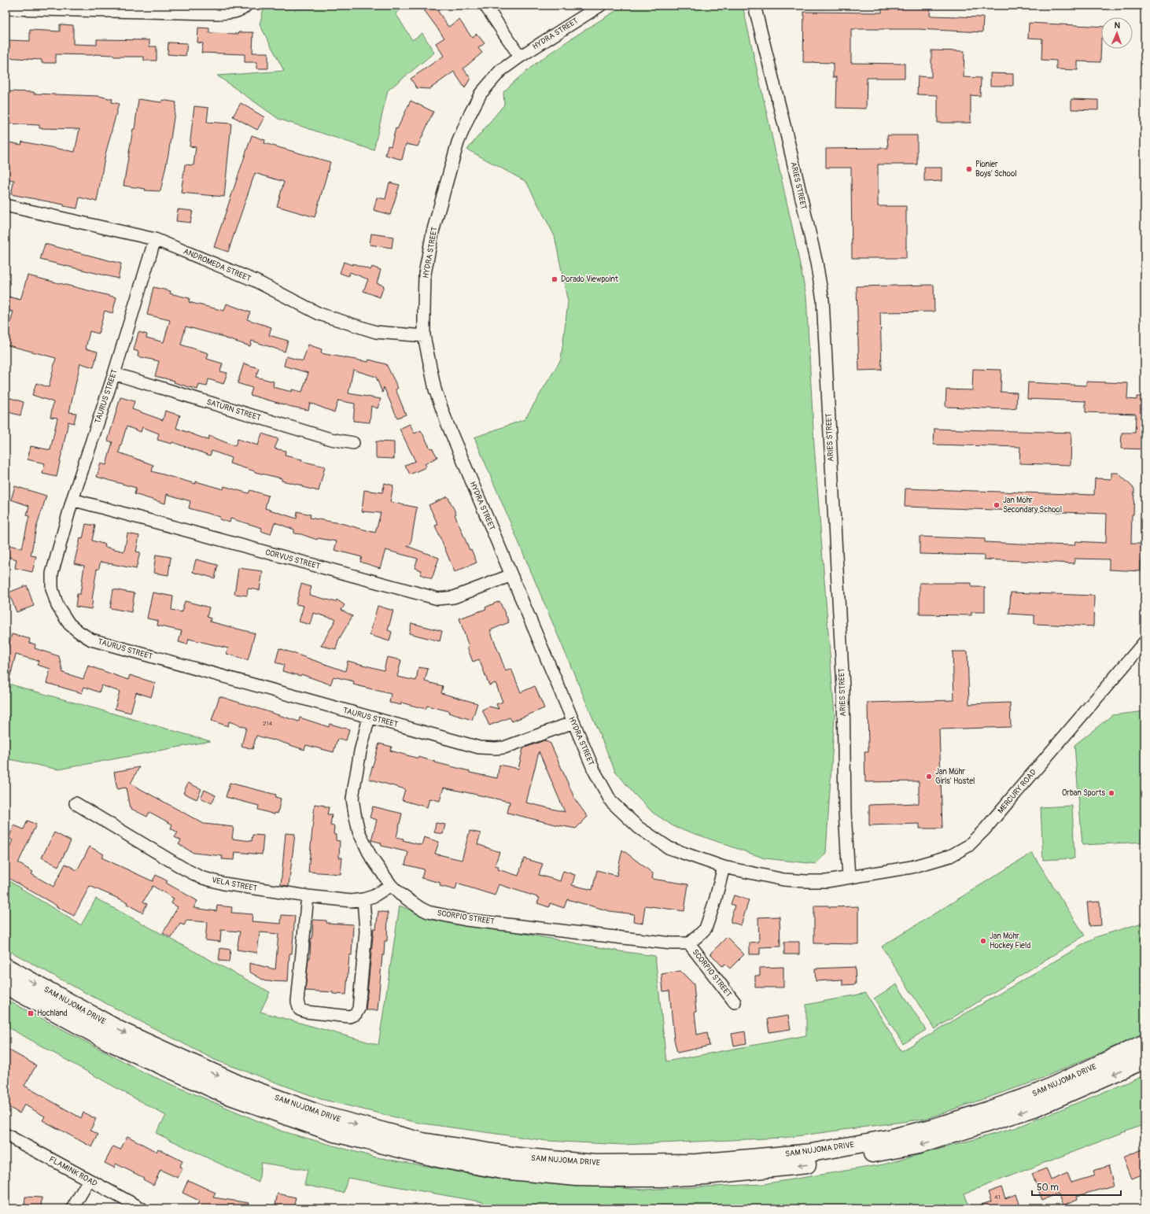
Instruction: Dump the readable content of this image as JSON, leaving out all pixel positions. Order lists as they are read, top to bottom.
{
  "streets": {
    "highway": ["SAM NUJOMA DRIVE"],
    "street": [
      "HYDRA STREET",
      "ARIES STREET",
      "ANDROMEDA STREET",
      "TAURUS STREET",
      "SATURN STREET",
      "CORVUS STREET",
      "MERCURY ROAD",
      "VELA STREET",
      "SCORPIO STREET",
      "FLAMINK ROAD"
    ]
  },
  "crossings": [
    ["HYDRA STREET", "ARIES STREET"],
    ["HYDRA STREET", "ANDROMEDA STREET"],
    ["HYDRA STREET", "TAURUS STREET"],
    ["HYDRA STREET", "CORVUS STREET"],
    ["HYDRA STREET", "MERCURY ROAD"],
    ["HYDRA STREET", "SCORPIO STREET"],
    ["ARIES STREET", "MERCURY ROAD"],
    ["ANDROMEDA STREET", "TAURUS STREET"],
    ["TAURUS STREET", "SATURN STREET"],
    ["TAURUS STREET", "CORVUS STREET"],
    ["TAURUS STREET", "SCORPIO STREET"],
    ["VELA STREET", "SCORPIO STREET"]
  ],
  "places": {
    "other": [
      "Pionier Boys' School",
      "Dorado Viewpoint",
      "Jan Möhr Secondary School",
      "Jan Möhr Girls' Hostel",
      "Orban Sports",
      "Jan Möhr Hockey Field"
    ],
    "transit": ["Hochland"]
  },
  "house_numbers": ["214", "41"],
  "scale_bar": "50 m",
  "north": "top"
}
